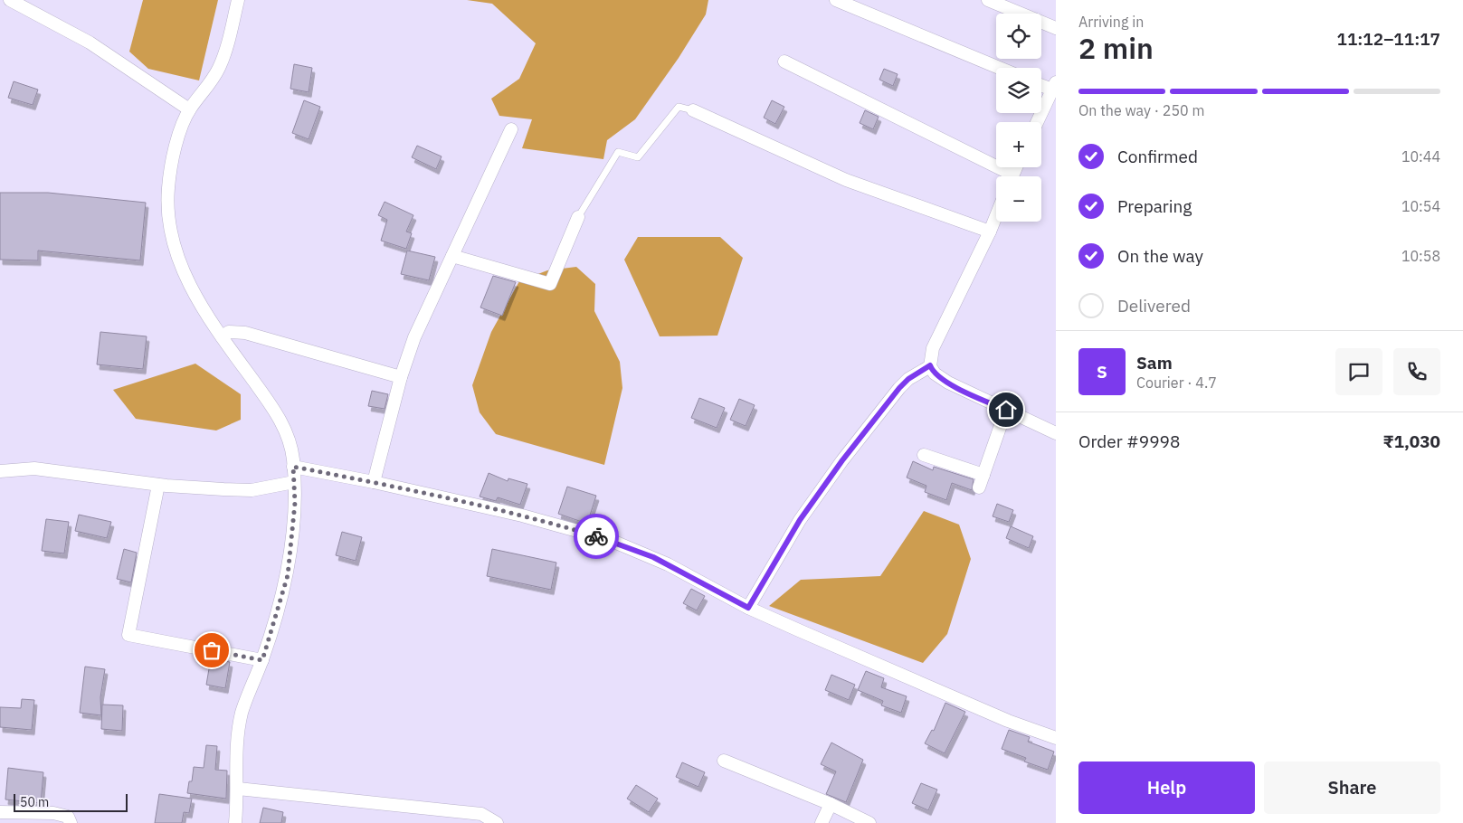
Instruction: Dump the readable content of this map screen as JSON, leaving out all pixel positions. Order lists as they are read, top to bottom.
{
  "scale_bar": "50 m",
  "page": {
    "heading": ["2 min", "Arriving in", "11:12–11:17"],
    "panel": [
      "Sam",
      "Courier · 4.7",
      "Order #9998",
      "₹1,030"
    ],
    "map_buttons": ["+", "−"],
    "bar": "On the way · 250 m",
    "list": [
      ["Confirmed", "10:44"],
      ["Preparing", "10:54"],
      ["On the way", "10:58"],
      "Delivered"
    ],
    "round": "S",
    "buttons": ["Help", "Share"],
    "scale": "50 m"
  }
}
